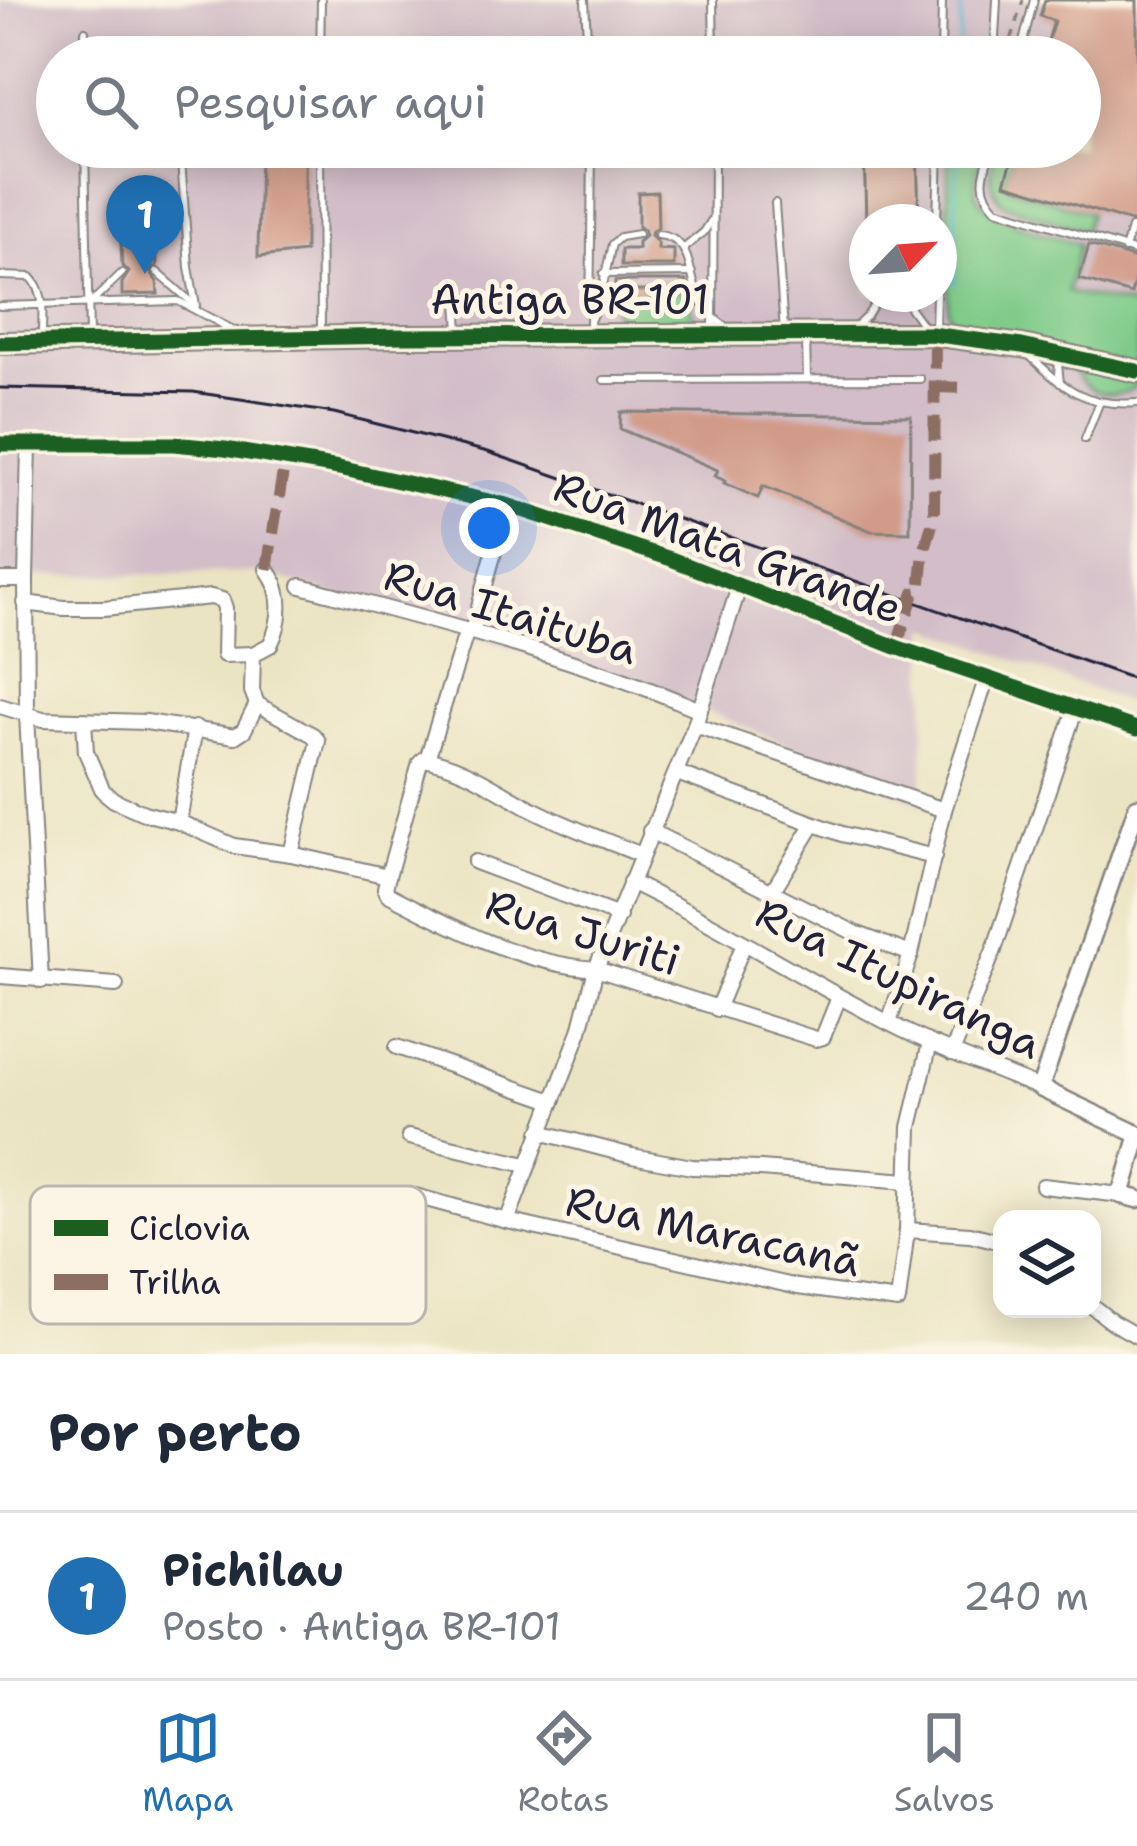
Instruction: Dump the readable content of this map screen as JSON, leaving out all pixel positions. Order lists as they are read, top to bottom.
{
  "streets": {
    "main road": ["Antiga BR-101"],
    "street": [
      "Rua Mata Grande",
      "Rua Itaituba",
      "Rua Juriti",
      "Rua Itupiranga",
      "Rua Maracanã"
    ]
  },
  "crossings": [
    ["Rua Juriti", "Rua Itupiranga"]
  ],
  "legend": ["Ciclovia", "Trilha"],
  "north": "top right",
  "page": {
    "search": "Pesquisar aqui",
    "pins": "1",
    "heading": "Por perto",
    "list": [
      {
        "mark": "1",
        "name": "Pichilau",
        "note": "Posto · Antiga BR-101",
        "value": "240 m"
      }
    ],
    "nav": ["Mapa", "Rotas", "Salvos"]
  }
}
